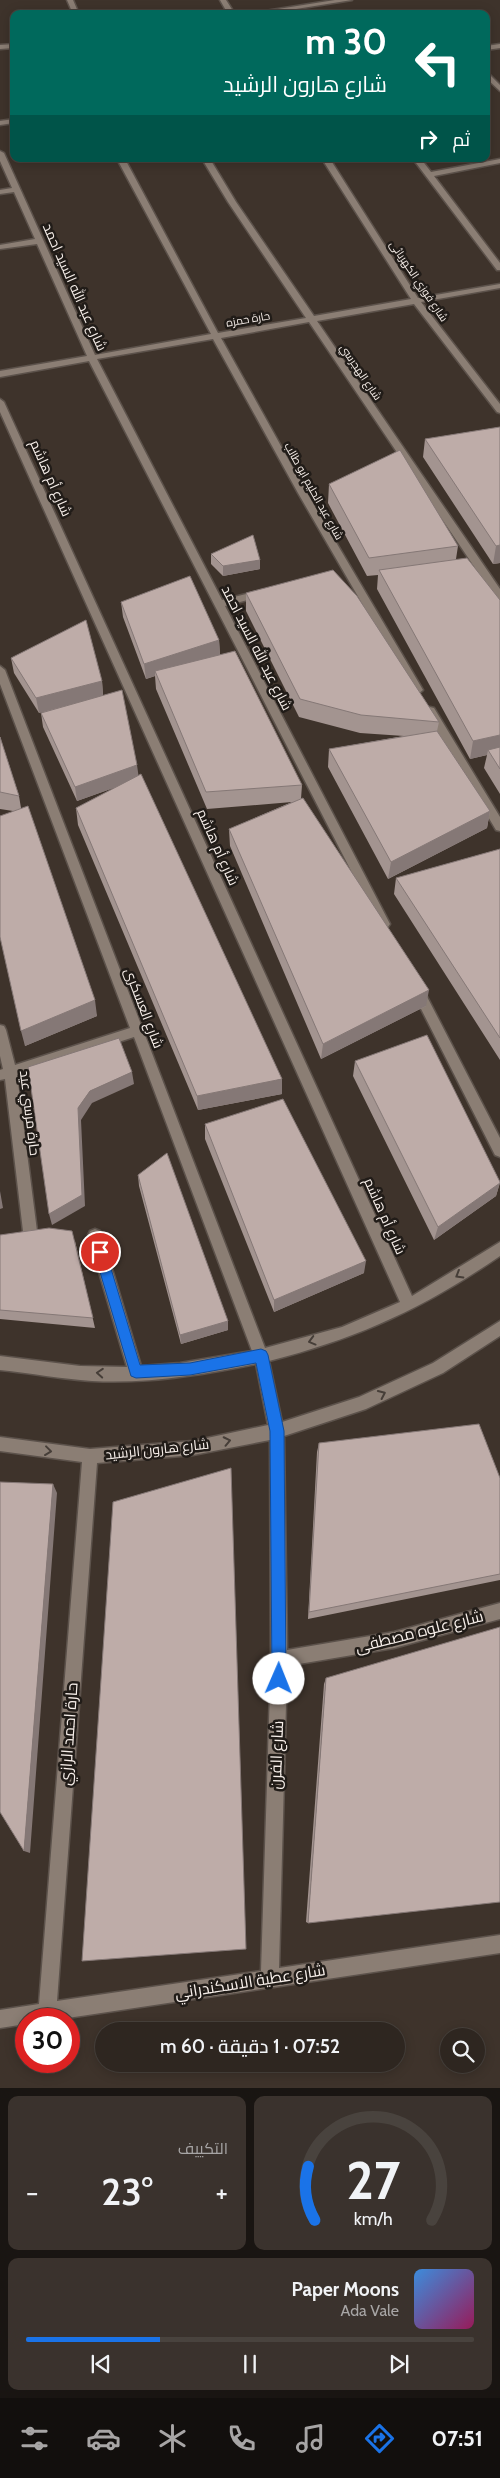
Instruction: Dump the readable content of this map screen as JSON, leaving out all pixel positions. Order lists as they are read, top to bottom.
{
  "streets": {
    "street": [
      "شارع فوزي الكهربائى",
      "شارع عبد الله السيد احمد",
      "حارة حمزه",
      "شارع الهجرسي",
      "شارع أم هاشم",
      "شارع عبد الحليم ابو طالب",
      "شارع العسكرى",
      "حارة مرسي عيد",
      "شارع هارون الرشيد",
      "شارع علوه مصطفى",
      "حارة احمد الرازي",
      "شارع الفرن",
      "شارع عطية الاسكندراني"
    ]
  },
  "crossings": [
    ["شارع فوزي الكهربائى", "حارة حمزه"],
    ["شارع عبد الله السيد احمد", "حارة حمزه"],
    ["حارة حمزه", "شارع الهجرسي"],
    ["حارة حمزه", "شارع عبد الحليم ابو طالب"],
    ["شارع العسكرى", "شارع الفرن"],
    ["شارع هارون الرشيد", "حارة احمد الرازي"],
    ["شارع هارون الرشيد", "شارع الفرن"],
    ["شارع علوه مصطفى", "شارع الفرن"],
    ["شارع الفرن", "شارع عطية الاسكندراني"]
  ],
  "page": {
    "turn": ["30 m", "شارع هارون الرشيد"],
    "then": "ثم",
    "limit": "30",
    "trip": "07:52 · 1 دقيقة · 60 m",
    "tile": "التكييف",
    "heat": ["−", "23°", "+"],
    "song": ["Paper Moons", "Ada Vale"],
    "tabs": "07:51",
    "gauge": ["27", "km/h"]
  }
}
